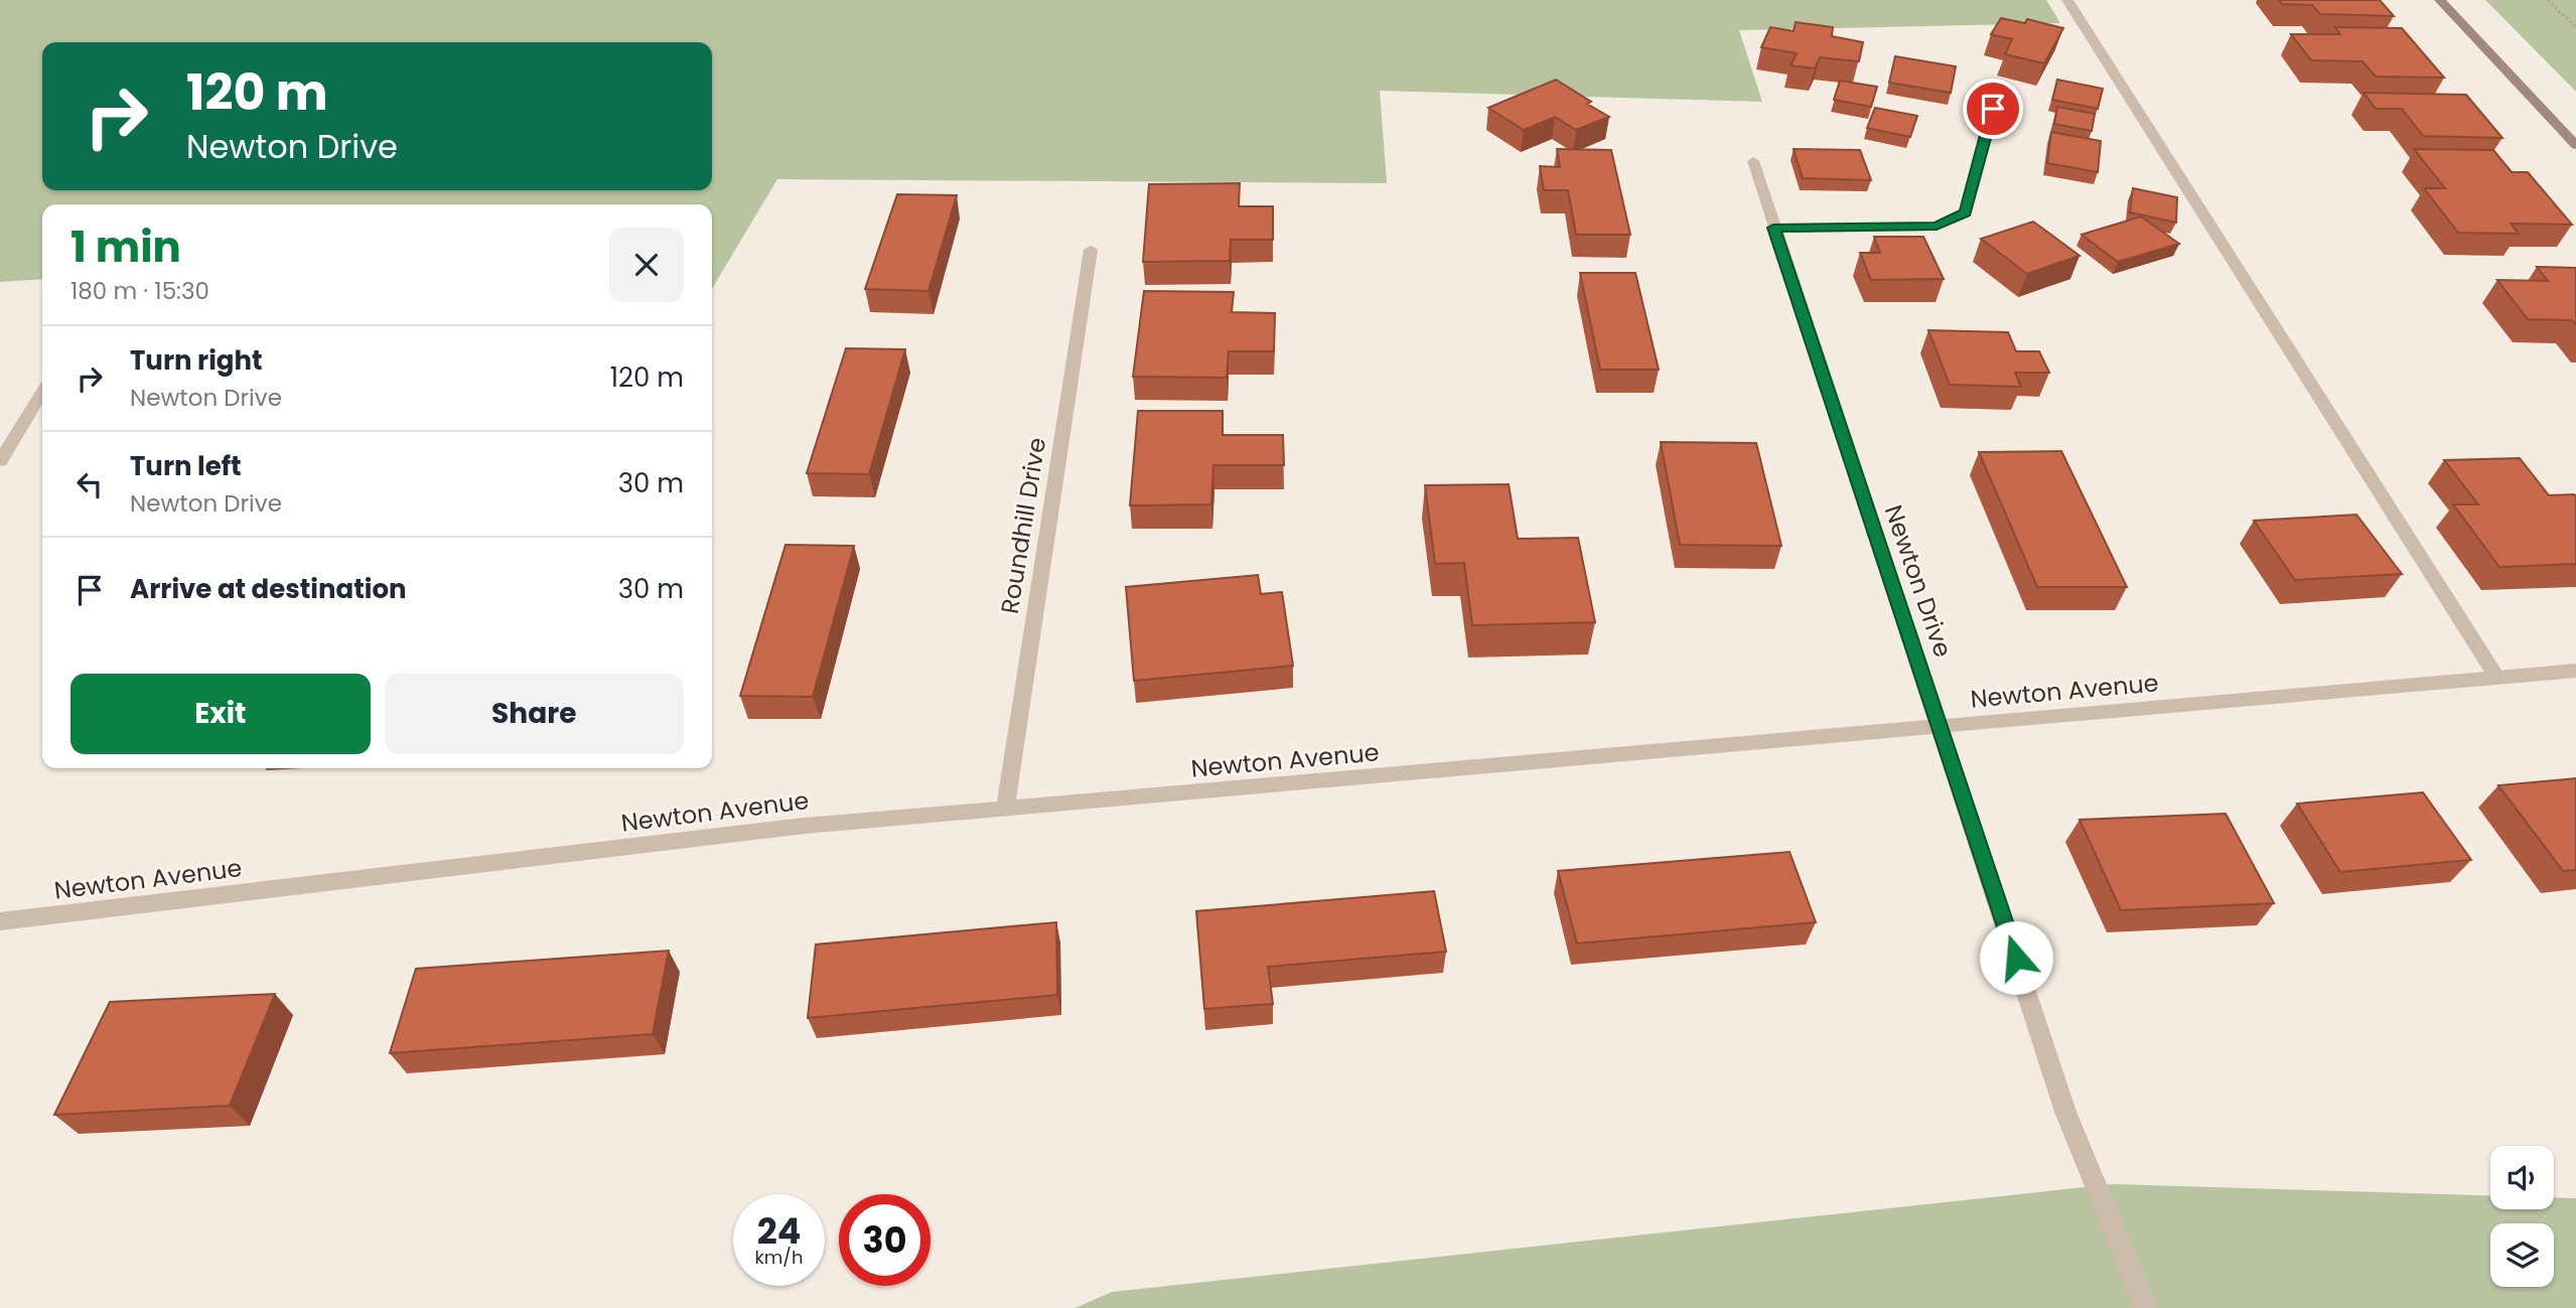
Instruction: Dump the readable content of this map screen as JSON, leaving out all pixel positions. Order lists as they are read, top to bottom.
{
  "streets": {
    "street": ["Roundhill Drive", "Newton Drive", "Newton Avenue"]
  },
  "crossings": [
    ["Roundhill Drive", "Newton Avenue"],
    ["Newton Drive", "Newton Avenue"]
  ],
  "page": {
    "turn": ["120 m", "Newton Drive"],
    "heading": ["1 min", "180 m · 15:30"],
    "list": [
      {
        "name": "Turn right",
        "note": "Newton Drive",
        "value": "120 m"
      },
      {
        "name": "Turn left",
        "note": "Newton Drive",
        "value": "30 m"
      },
      {
        "name": "Arrive at destination",
        "value": "30 m"
      }
    ],
    "buttons": ["Exit", "Share"],
    "speed": "24 km/h",
    "limit": "30"
  }
}
